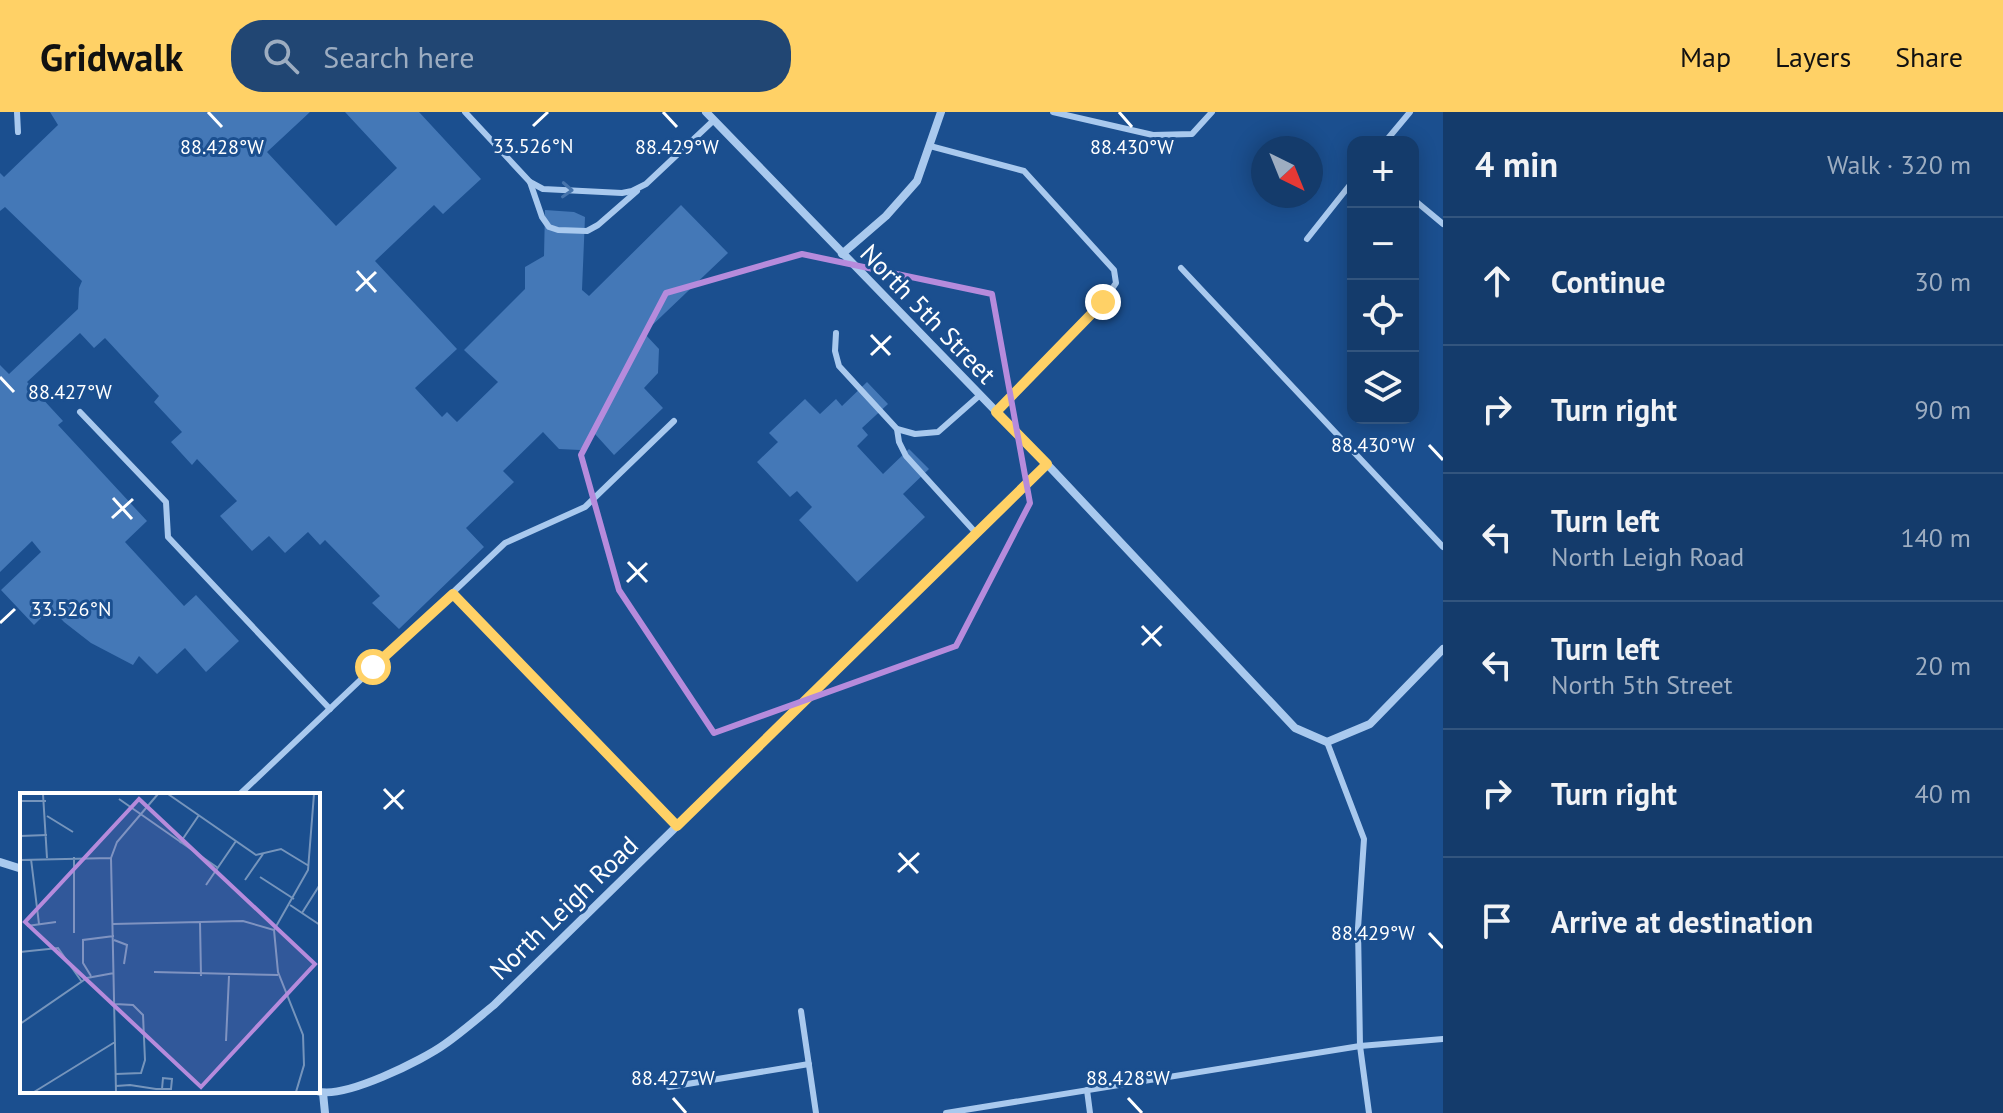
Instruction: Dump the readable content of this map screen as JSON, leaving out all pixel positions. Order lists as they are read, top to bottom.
{
  "streets": {
    "street": ["North 5th Street", "North Leigh Road"]
  },
  "crossings": [
    ["North 5th Street", "North Leigh Road"]
  ],
  "north": "bottom right",
  "page": {
    "header": "Gridwalk",
    "search": "Search here",
    "nav": ["Map", "Layers", "Share"],
    "heading": ["4 min", "Walk · 320 m"],
    "map_buttons": ["+", "−"],
    "list": [
      ["Continue", "30 m"],
      ["Turn right", "90 m"],
      ["Turn left", "North Leigh Road", "140 m"],
      ["Turn left", "North 5th Street", "20 m"],
      ["Turn right", "40 m"],
      "Arrive at destination"
    ]
  },
  "coordinates": [
    "33.526°N",
    "88.428°W",
    "88.429°W",
    "88.430°W",
    "88.427°W"
  ]
}
